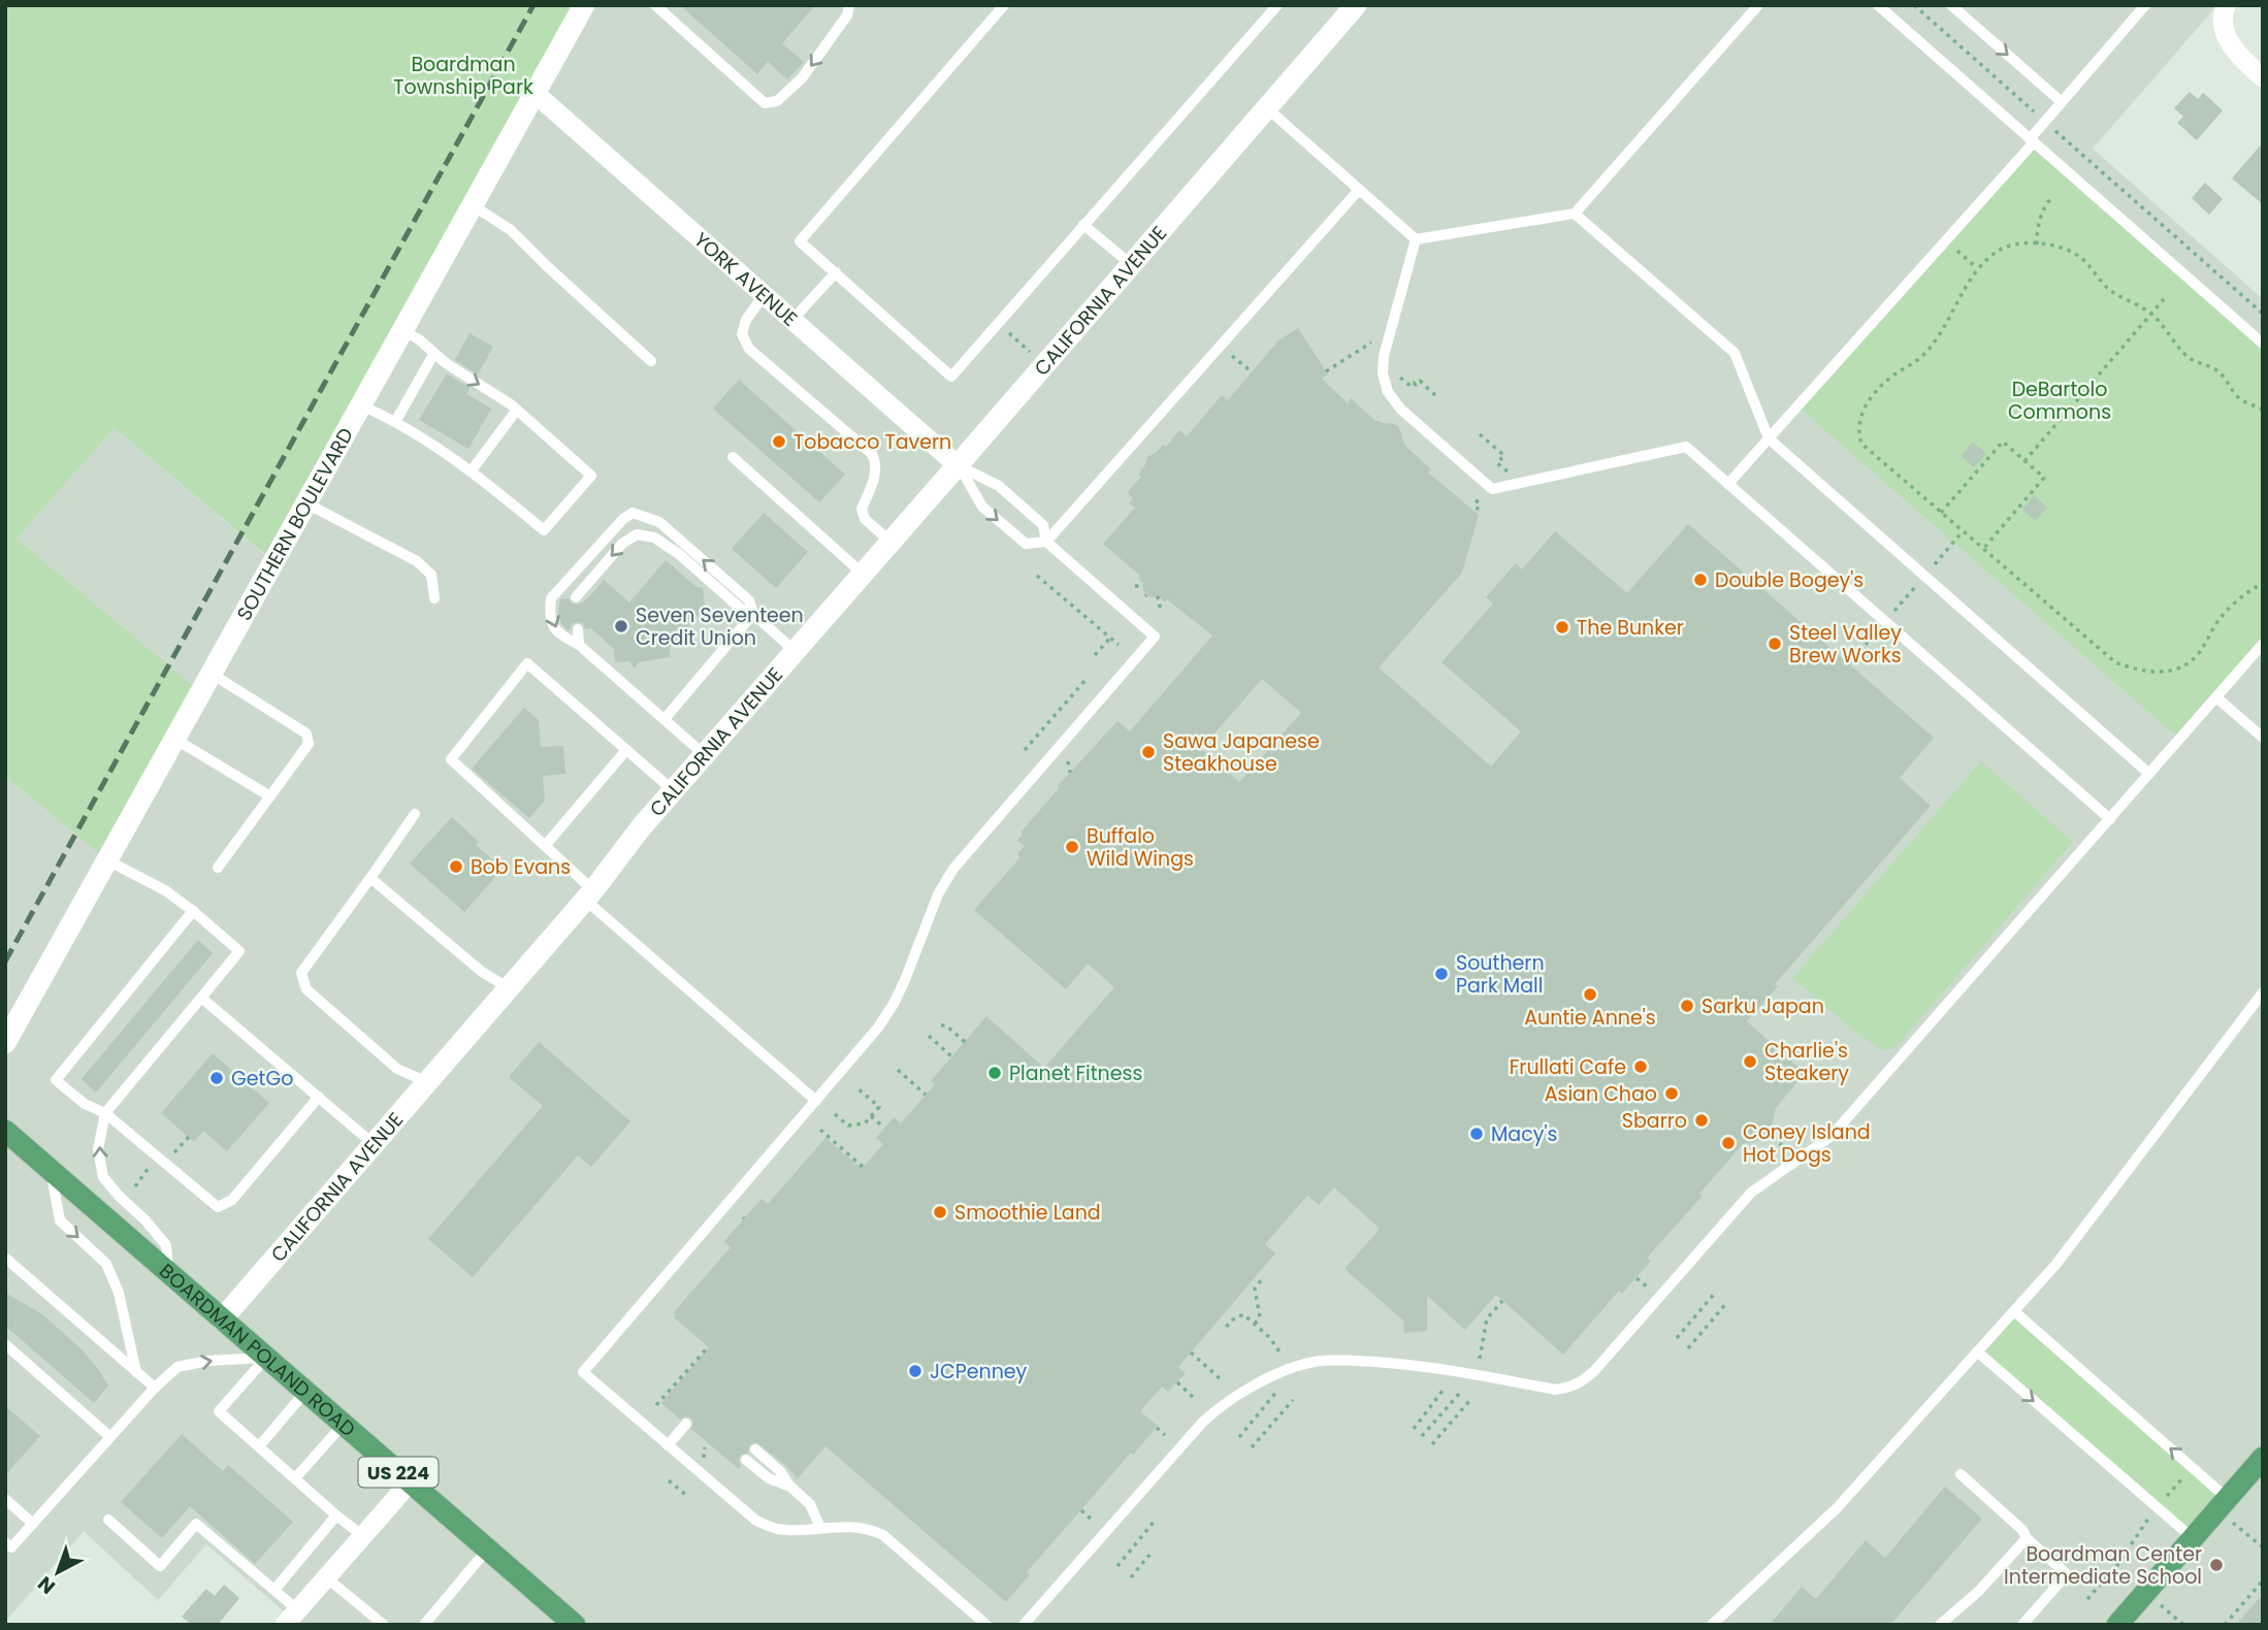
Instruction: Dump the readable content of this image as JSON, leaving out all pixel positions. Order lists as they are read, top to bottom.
{
  "streets": {
    "main road": ["BOARDMAN POLAND ROAD", "US 224"],
    "street": ["YORK AVENUE", "CALIFORNIA AVENUE", "SOUTHERN BOULEVARD"]
  },
  "crossings": [
    ["YORK AVENUE", "CALIFORNIA AVENUE"],
    ["YORK AVENUE", "SOUTHERN BOULEVARD"],
    ["CALIFORNIA AVENUE", "BOARDMAN POLAND ROAD"]
  ],
  "parks": ["Boardman Township Park", "DeBartolo Commons"],
  "places": [
    "Tobacco Tavern",
    "Double Bogey's",
    "Seven Seventeen Credit Union",
    "The Bunker",
    "Steel Valley Brew Works",
    "Sawa Japanese Steakhouse",
    "Buffalo Wild Wings",
    "Bob Evans",
    "Southern Park Mall",
    "Auntie Anne's",
    "Sarku Japan",
    "Charlie's Steakery",
    "Frullati Cafe",
    "Planet Fitness",
    "GetGo",
    "Asian Chao",
    "Sbarro",
    "Macy's",
    "Coney Island Hot Dogs",
    "Smoothie Land",
    "JCPenney",
    "Boardman Center Intermediate School"
  ],
  "north": "bottom left"
}
